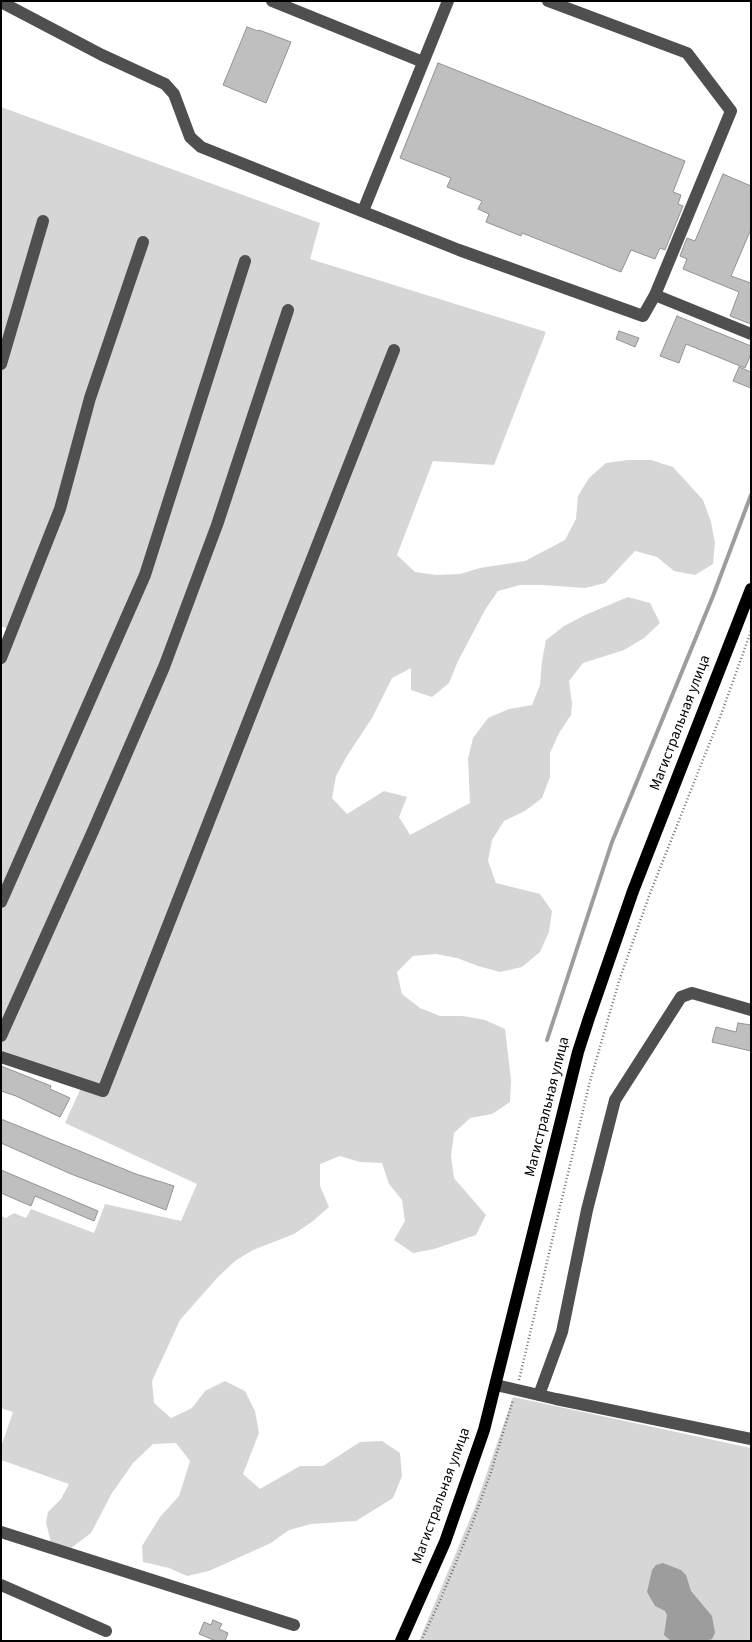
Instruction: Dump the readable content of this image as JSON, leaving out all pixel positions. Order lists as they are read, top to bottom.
{
  "streets": {
    "main road": ["Магистральная улица"]
  }
}
